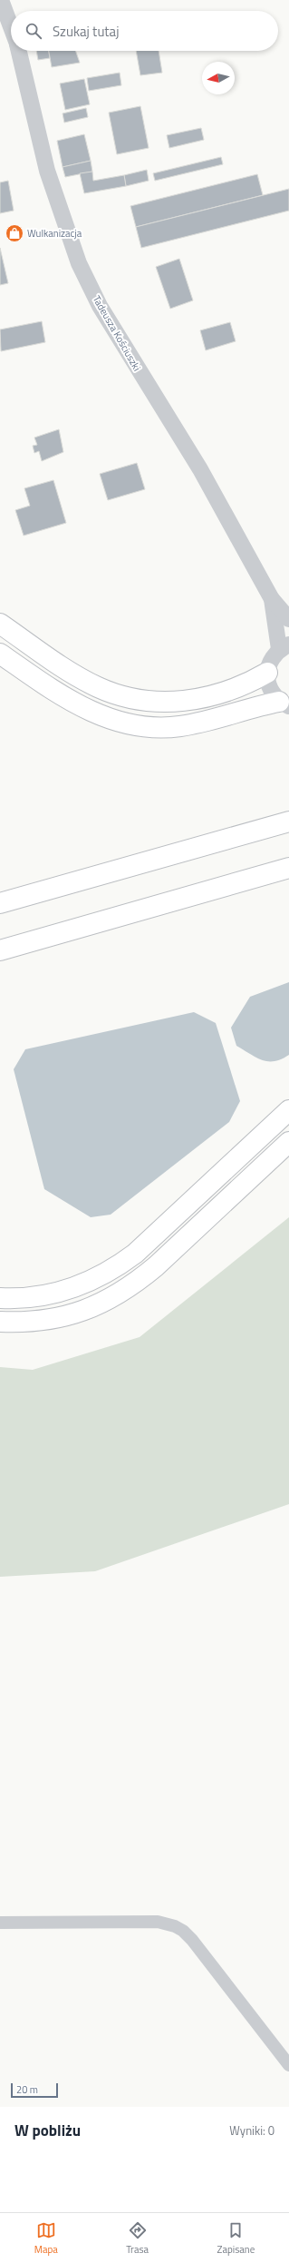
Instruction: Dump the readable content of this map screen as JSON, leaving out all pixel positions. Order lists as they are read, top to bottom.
{
  "streets": {
    "street": ["Tadeusza Kościuszki"]
  },
  "places": {
    "shop": ["Wulkanizacja"]
  },
  "scale_bar": "20 m",
  "north": "left",
  "page": {
    "search": "Szukaj tutaj",
    "scale": "20 m",
    "heading": ["W pobliżu", "Wyniki: 0"],
    "nav": ["Mapa", "Trasa", "Zapisane"]
  }
}
